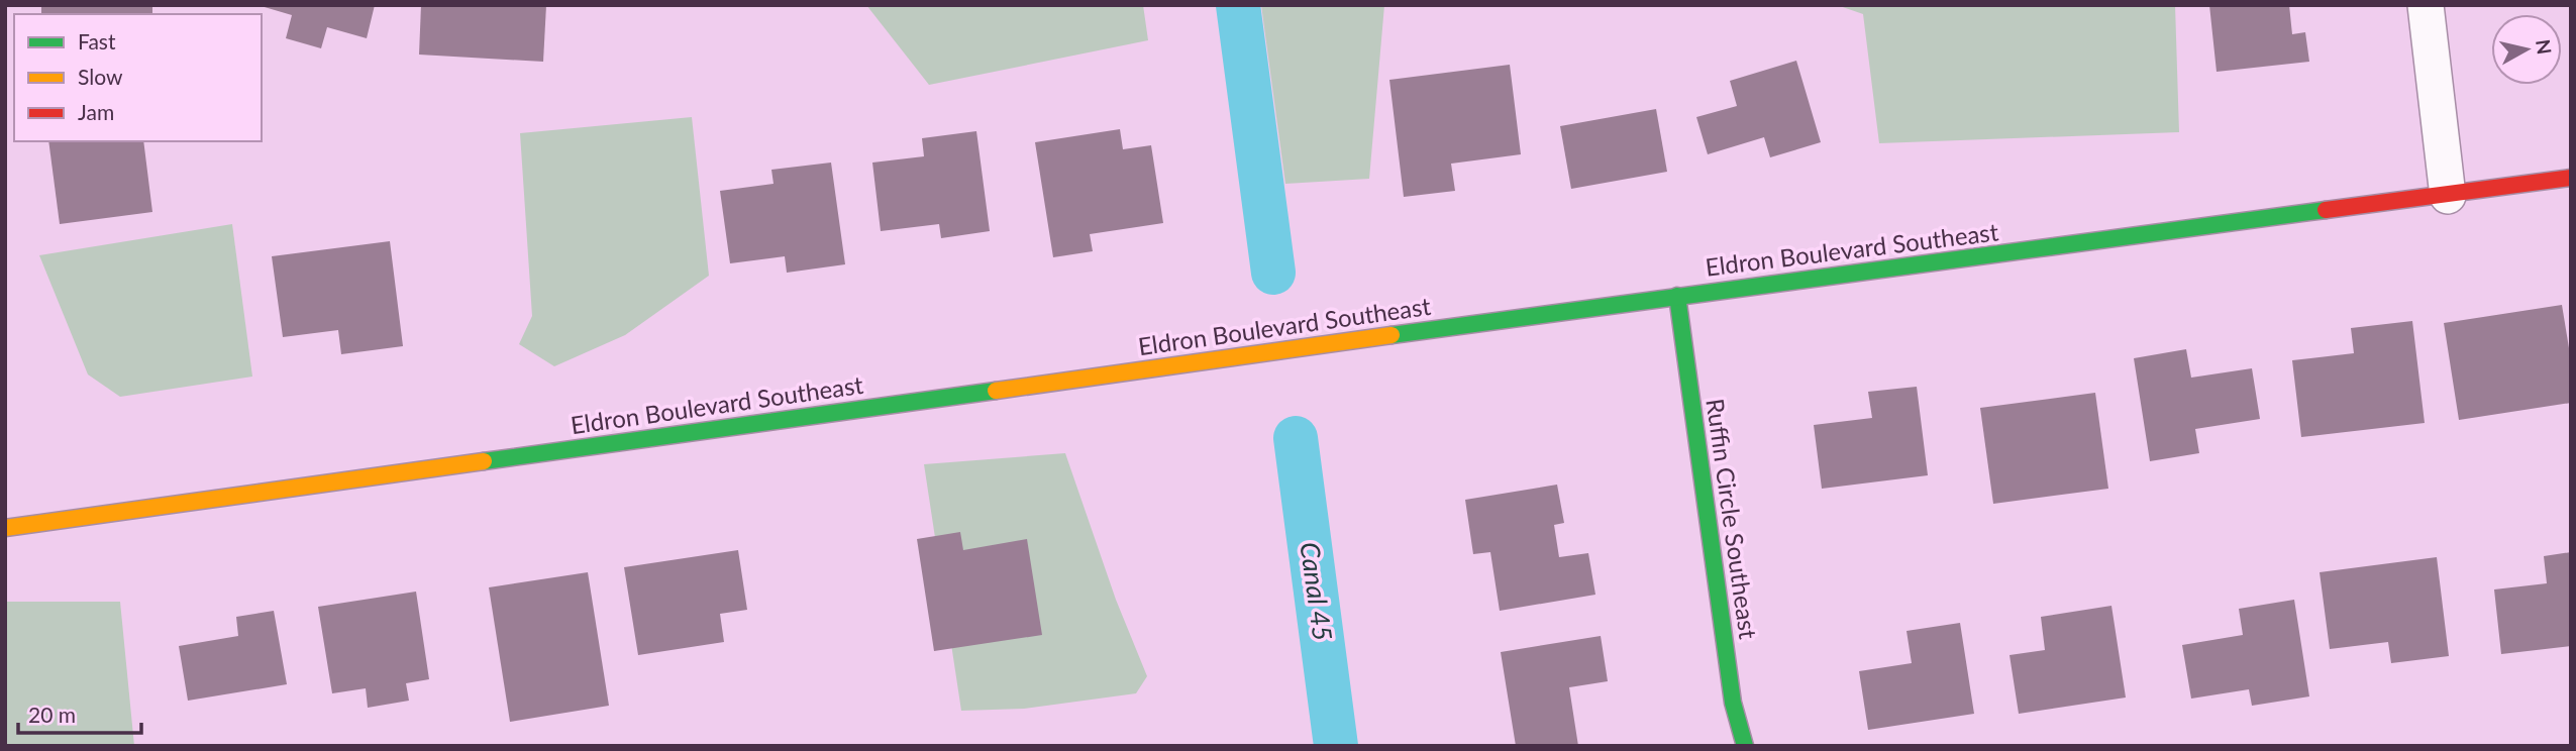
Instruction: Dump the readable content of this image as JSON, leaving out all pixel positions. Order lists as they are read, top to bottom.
{
  "streets": {
    "street": ["Eldron Boulevard Southeast", "Ruffin Circle Southeast"]
  },
  "crossings": [
    ["Eldron Boulevard Southeast", "Ruffin Circle Southeast"]
  ],
  "water": ["Canal 45"],
  "legend": ["Fast", "Slow", "Jam"],
  "scale_bar": "20 m",
  "north": "right"
}
